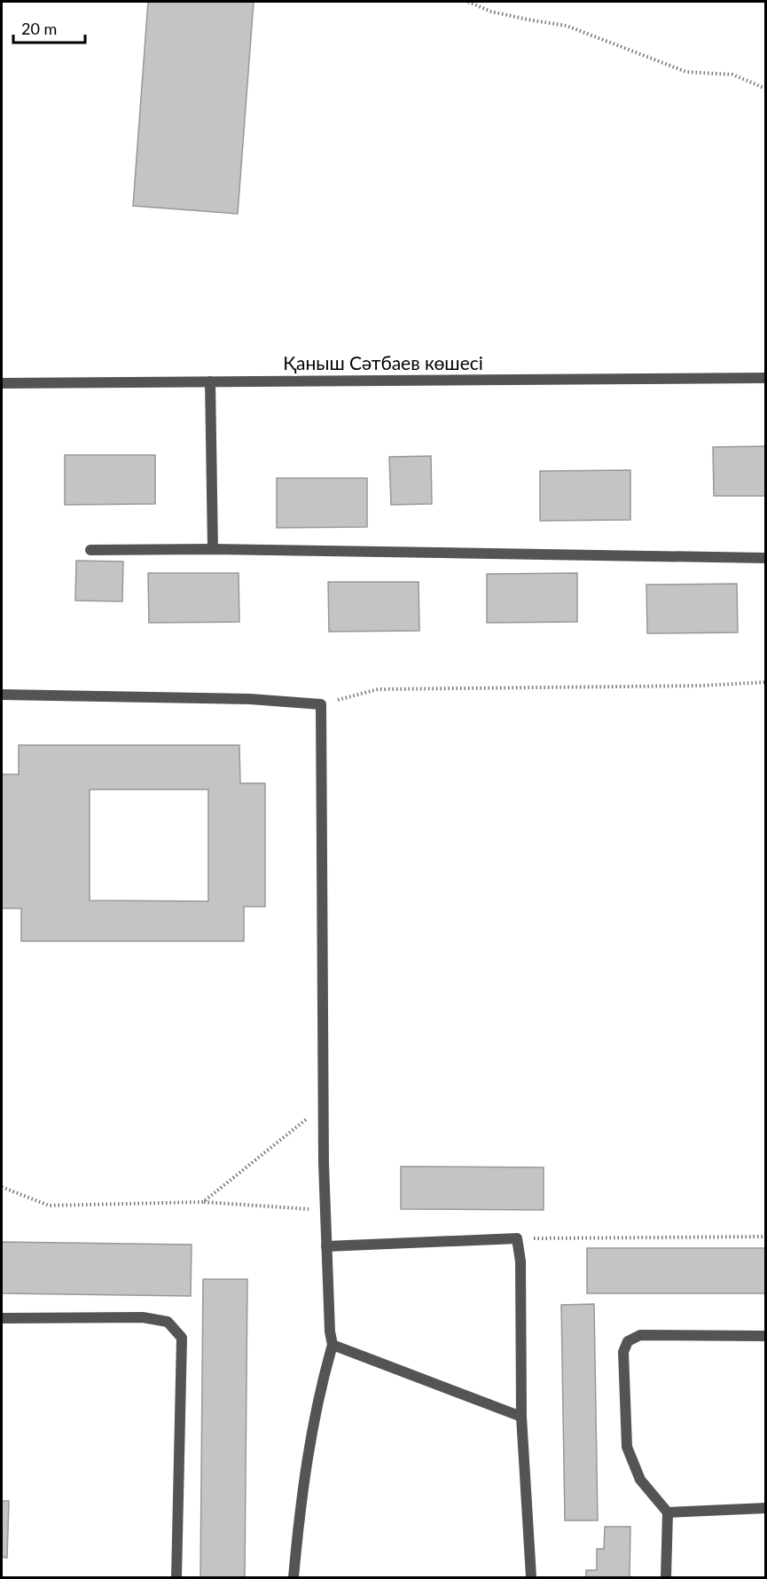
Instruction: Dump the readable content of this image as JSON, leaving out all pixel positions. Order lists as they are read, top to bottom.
{
  "streets": {
    "street": ["Қаныш Сәтбаев көшесі"]
  },
  "scale_bar": "20 m"
}
